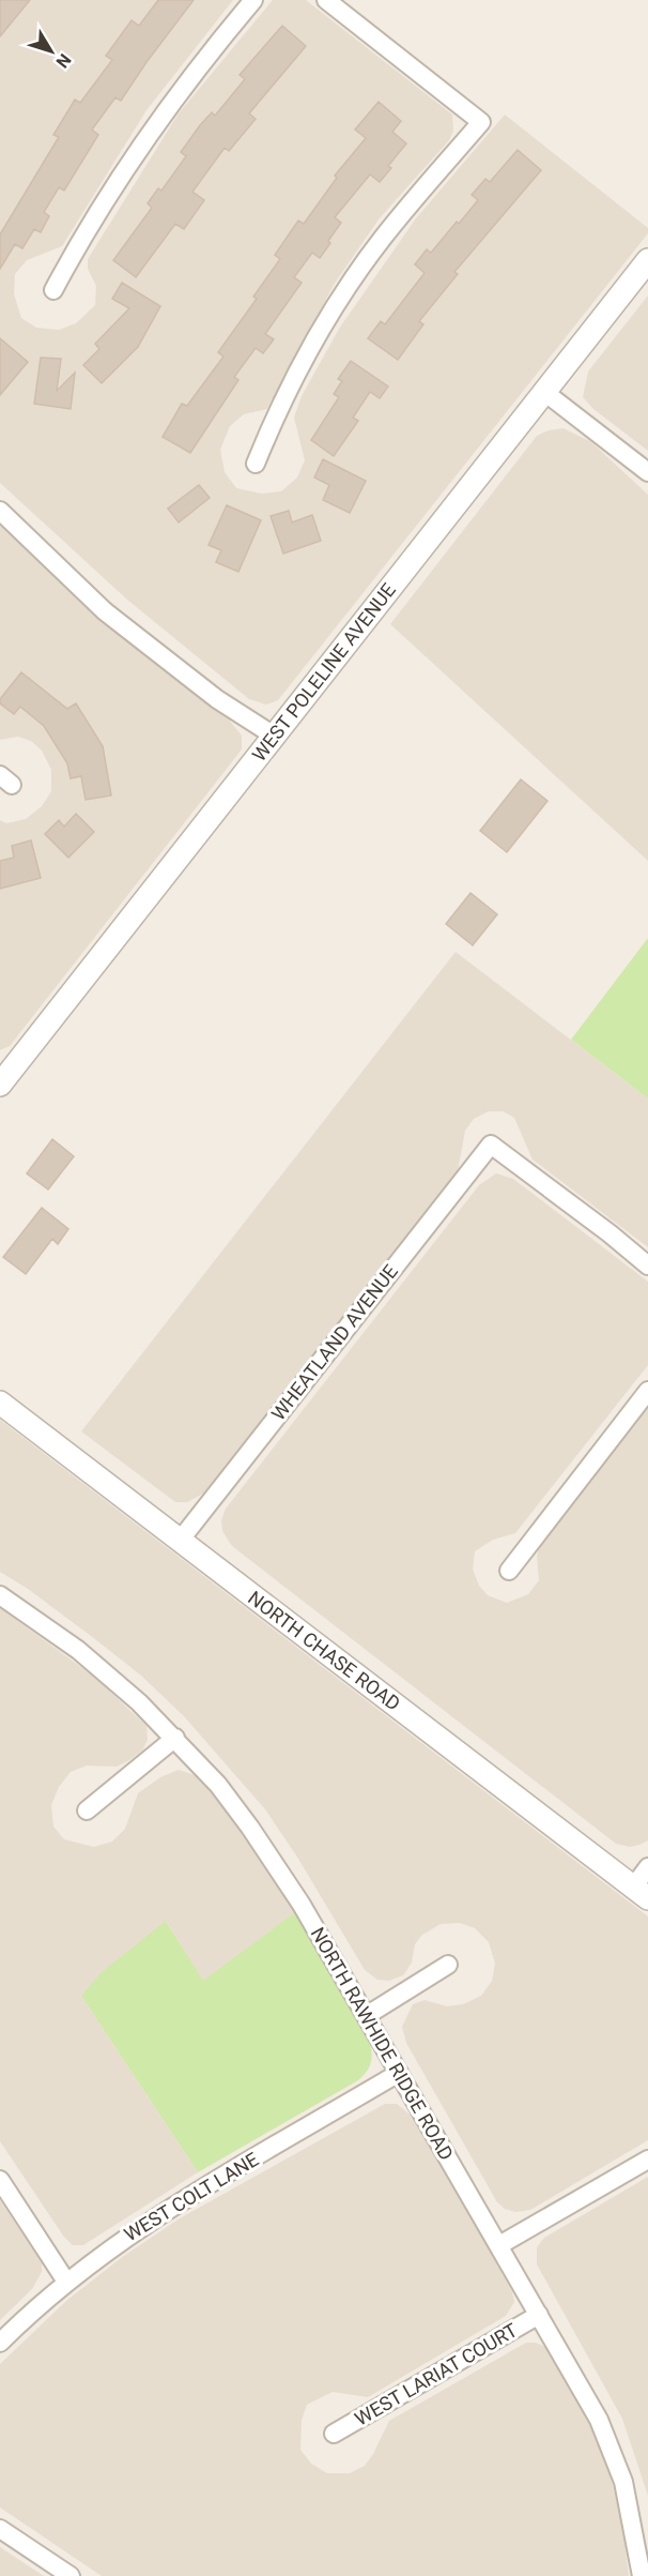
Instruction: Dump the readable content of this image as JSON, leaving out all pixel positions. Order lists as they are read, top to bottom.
{
  "streets": {
    "street": [
      "WEST POLELINE AVENUE",
      "WHEATLAND AVENUE",
      "NORTH CHASE ROAD",
      "NORTH RAWHIDE RIDGE ROAD",
      "WEST COLT LANE",
      "WEST LARIAT COURT"
    ]
  },
  "crossings": [
    ["WHEATLAND AVENUE", "NORTH CHASE ROAD"],
    ["NORTH RAWHIDE RIDGE ROAD", "WEST COLT LANE"],
    ["NORTH RAWHIDE RIDGE ROAD", "WEST LARIAT COURT"]
  ],
  "north": "bottom right"
}
